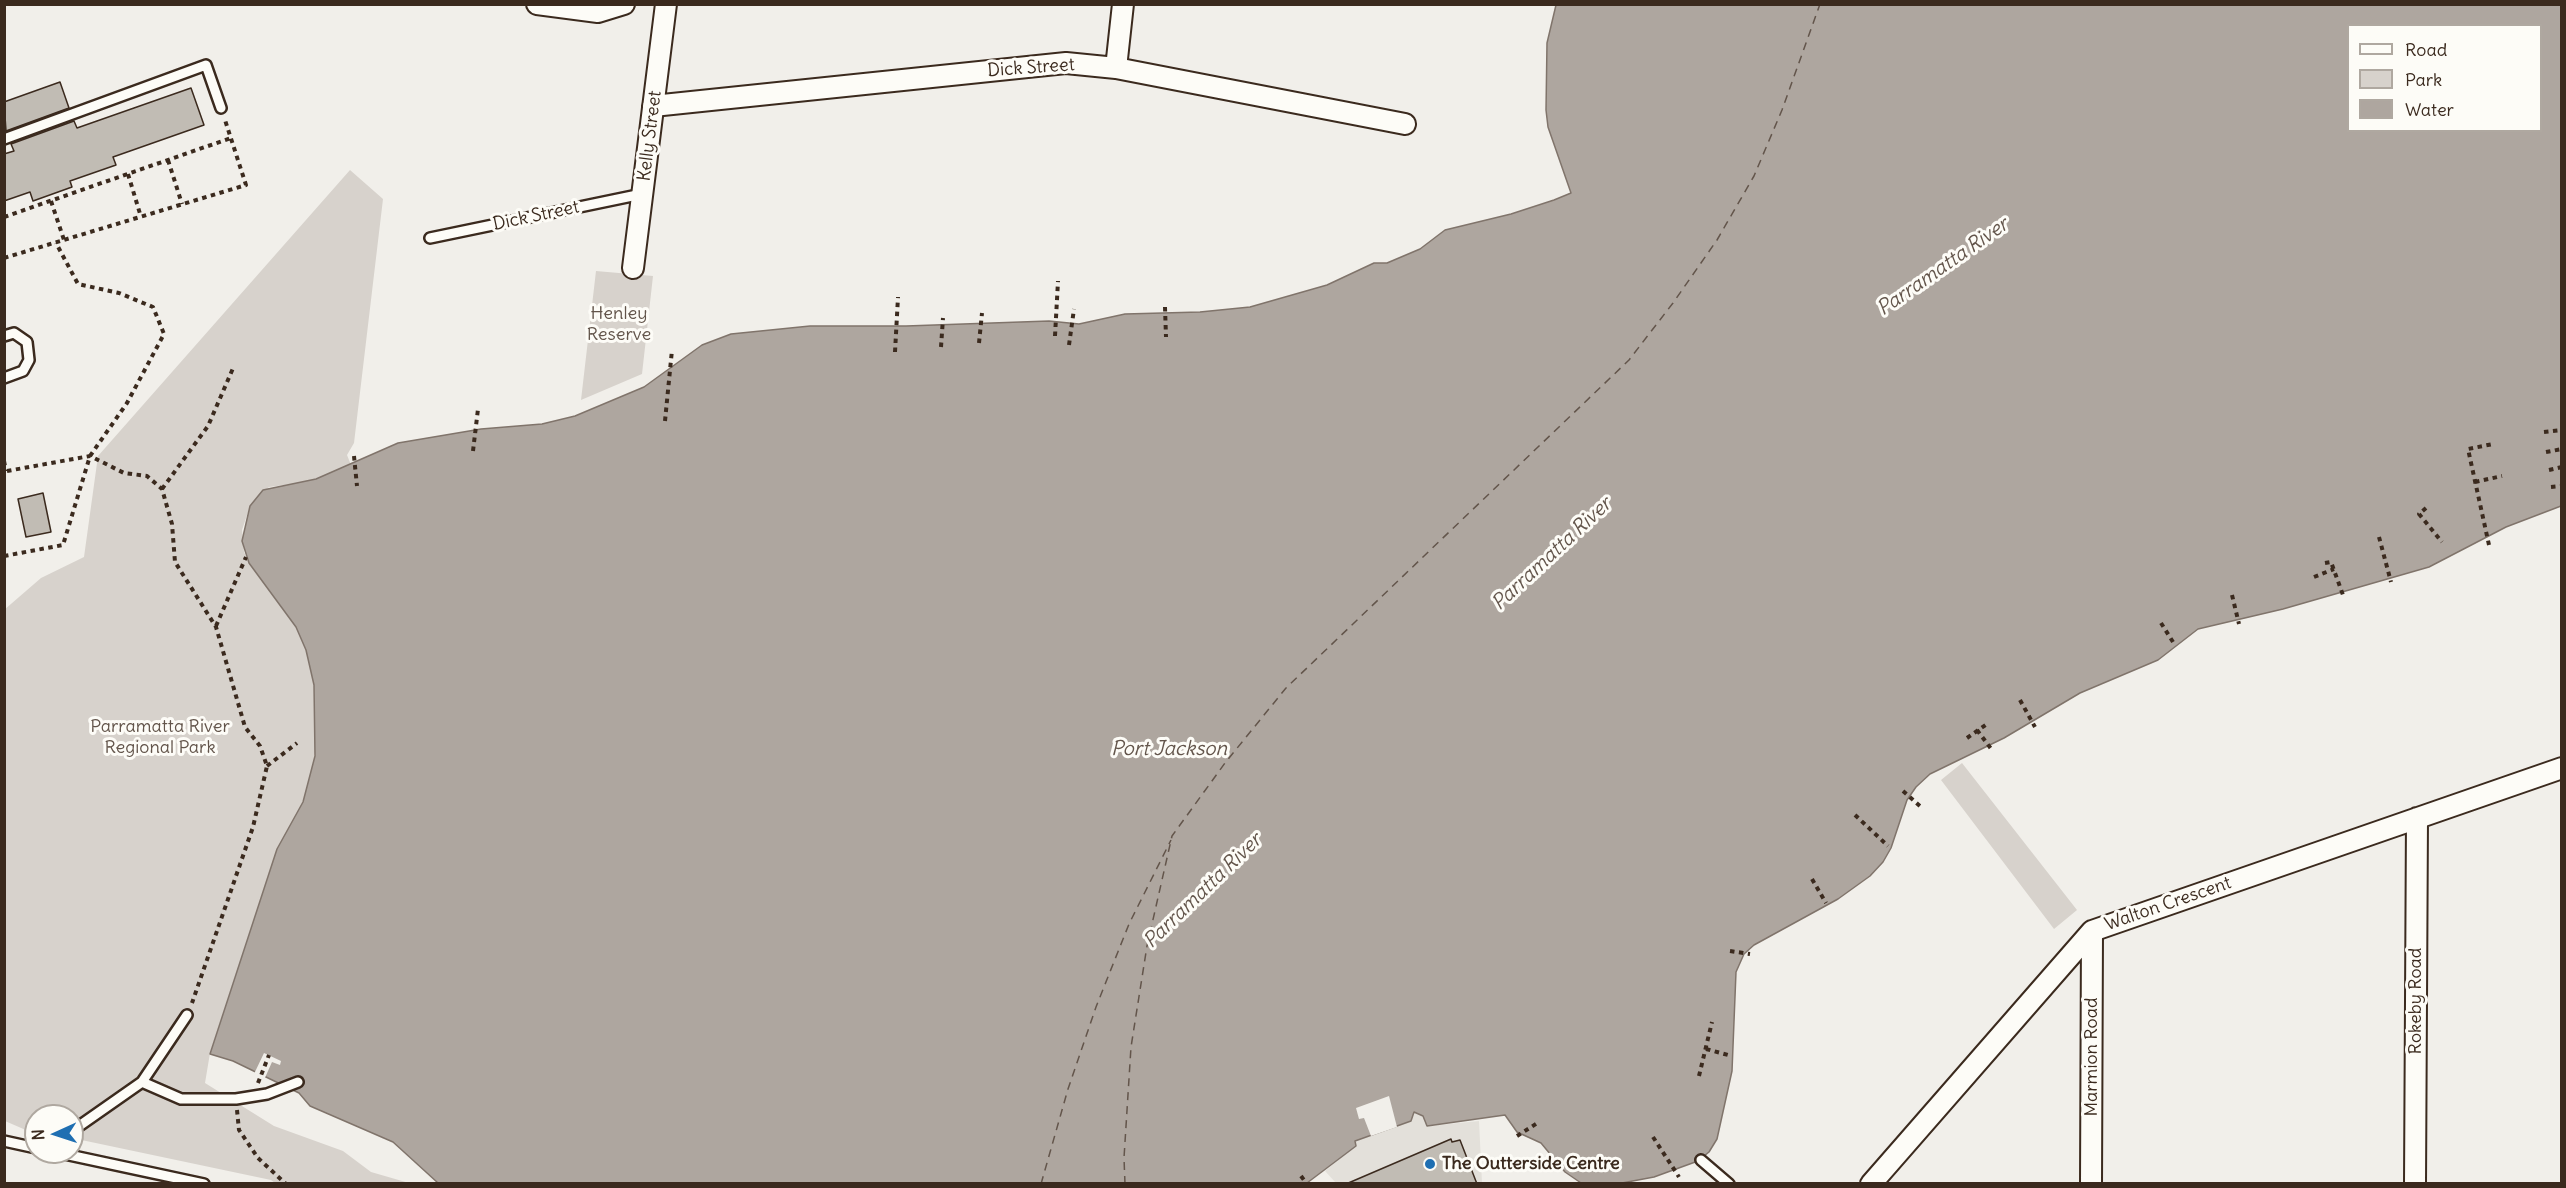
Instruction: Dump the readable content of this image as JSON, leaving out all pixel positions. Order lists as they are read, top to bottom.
{
  "streets": {
    "street": [
      "Dick Street",
      "Kelly Street",
      "Walton Crescent",
      "Rokeby Road",
      "Marmion Road"
    ]
  },
  "crossings": [
    ["Dick Street", "Kelly Street"],
    ["Walton Crescent", "Rokeby Road"],
    ["Walton Crescent", "Marmion Road"]
  ],
  "water": ["Parramatta River", "Port Jackson"],
  "parks": ["Henley Reserve", "Parramatta River Regional Park"],
  "places": ["The Outterside Centre"],
  "legend": ["Road", "Park", "Water"],
  "north": "left"
}
